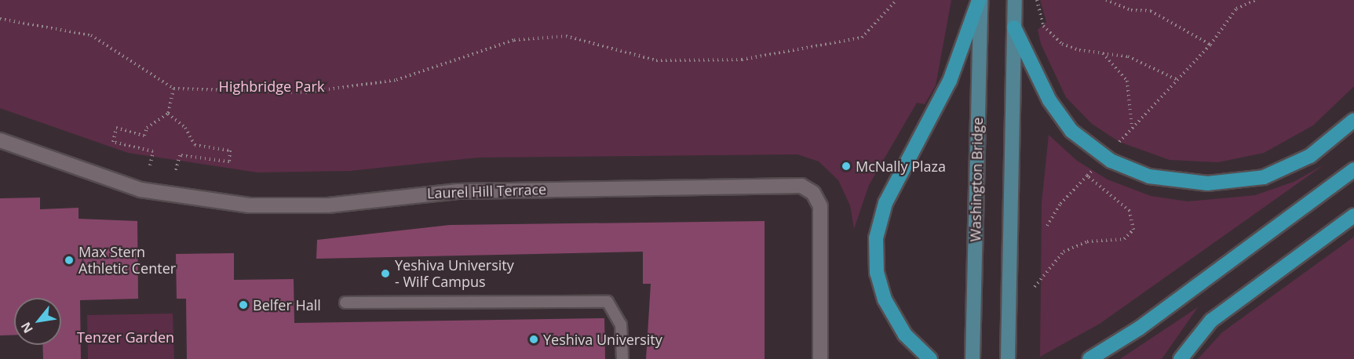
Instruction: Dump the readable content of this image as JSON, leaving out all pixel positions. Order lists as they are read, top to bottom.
{
  "streets": {
    "main road": ["Washington Bridge"],
    "street": ["Laurel Hill Terrace"]
  },
  "parks": ["Highbridge Park", "Tenzer Garden"],
  "places": [
    "McNally Plaza",
    "Max Stern Athletic Center",
    "Yeshiva University - Wilf Campus",
    "Belfer Hall",
    "Yeshiva University"
  ],
  "north": "bottom left"
}
